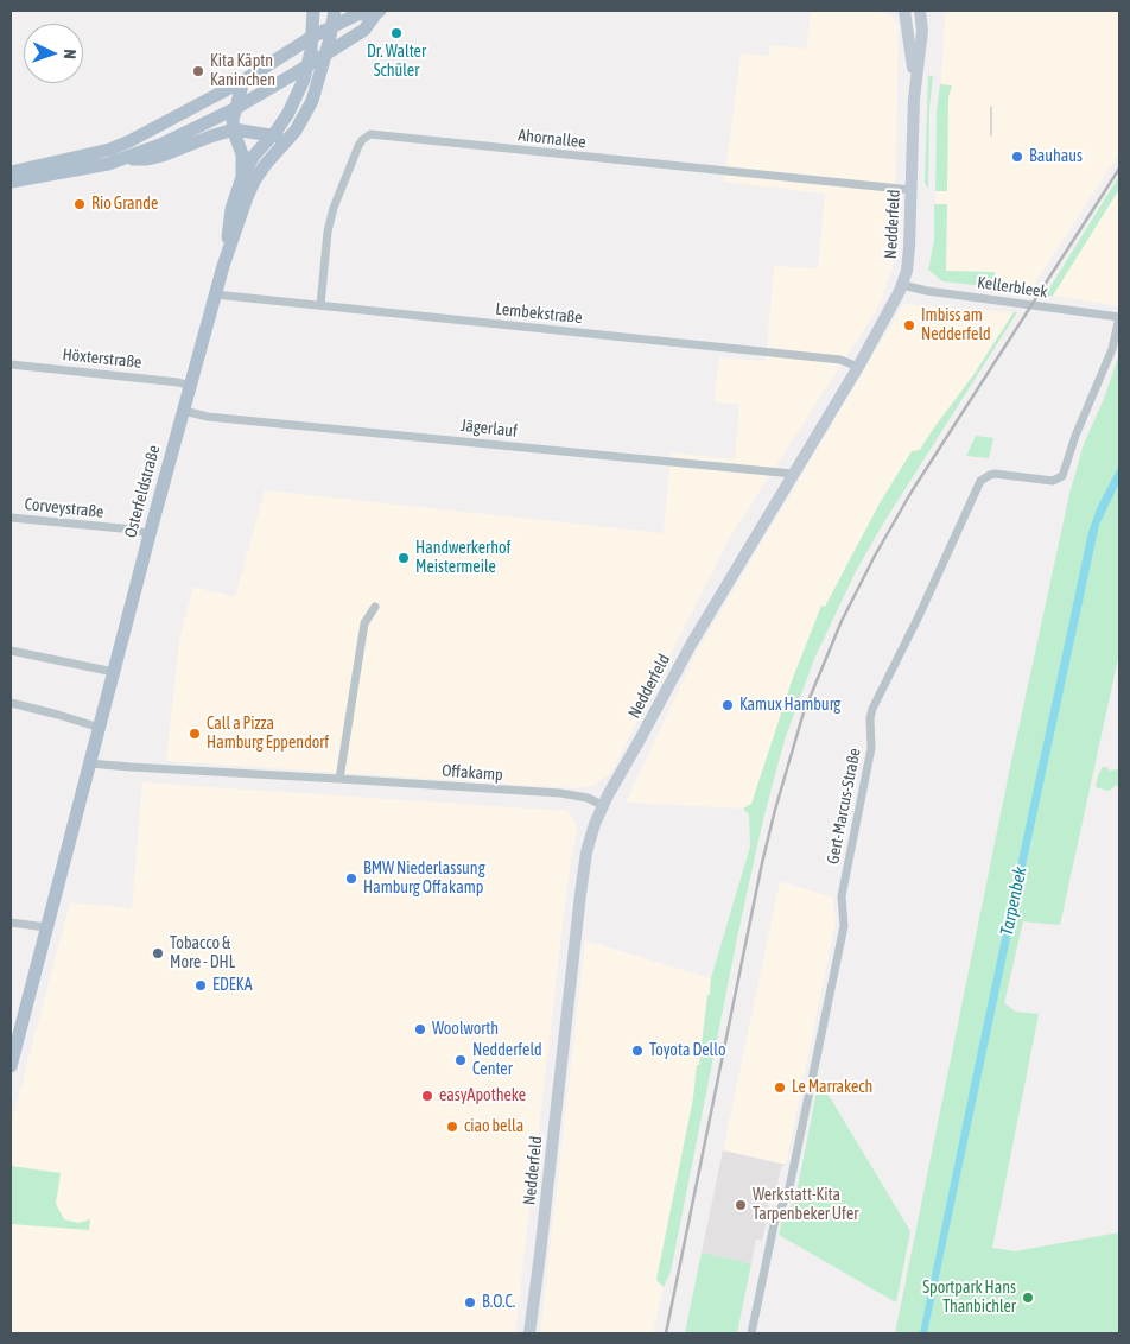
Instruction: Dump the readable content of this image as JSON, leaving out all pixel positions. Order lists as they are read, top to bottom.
{
  "streets": {
    "main road": ["Nedderfeld", "Osterfeldstraße"],
    "street": [
      "Ahornallee",
      "Kellerbleek",
      "Lembekstraße",
      "Höxterstraße",
      "Jägerlauf",
      "Corveystraße",
      "Offakamp",
      "Gert-Marcus-Straße"
    ]
  },
  "crossings": [
    ["Ahornallee", "Nedderfeld"],
    ["Ahornallee", "Lembekstraße"],
    ["Nedderfeld", "Kellerbleek"],
    ["Nedderfeld", "Lembekstraße"],
    ["Nedderfeld", "Jägerlauf"],
    ["Nedderfeld", "Offakamp"],
    ["Kellerbleek", "Gert-Marcus-Straße"],
    ["Lembekstraße", "Osterfeldstraße"],
    ["Höxterstraße", "Osterfeldstraße"],
    ["Jägerlauf", "Osterfeldstraße"],
    ["Osterfeldstraße", "Corveystraße"],
    ["Osterfeldstraße", "Offakamp"]
  ],
  "water": ["Tarpenbek"],
  "places": [
    "Dr. Walter Schüler",
    "Kita Käptn Kaninchen",
    "Bauhaus",
    "Rio Grande",
    "Imbiss am Nedderfeld",
    "Handwerkerhof Meistermeile",
    "Kamux Hamburg",
    "Call a Pizza Hamburg Eppendorf",
    "BMW Niederlassung Hamburg Offakamp",
    "Tobacco & More - DHL",
    "EDEKA",
    "Woolworth",
    "Toyota Dello",
    "Nedderfeld Center",
    "Le Marrakech",
    "easyApotheke",
    "ciao bella",
    "Werkstatt-Kita Tarpenbeker Ufer",
    "Sportpark Hans Thanbichler",
    "B.O.C."
  ],
  "north": "right"
}
